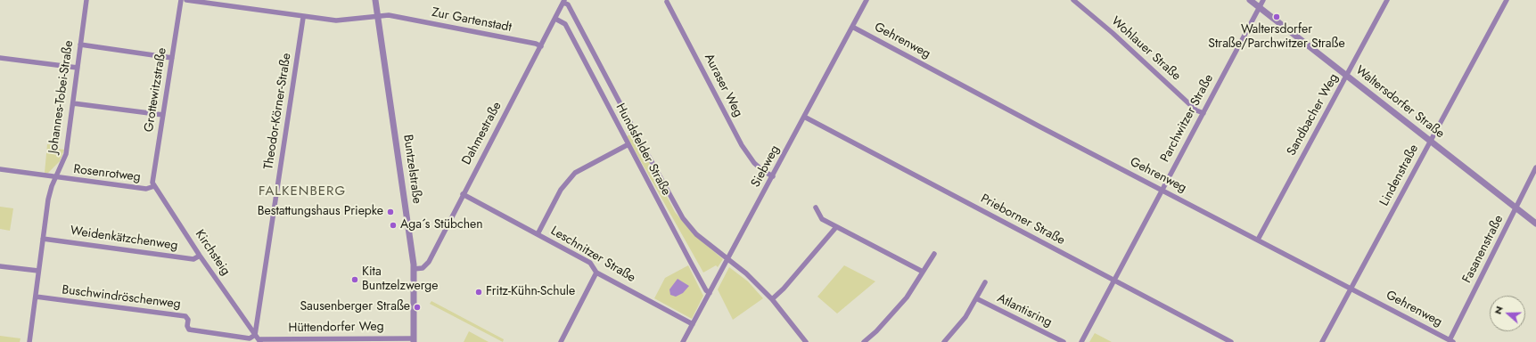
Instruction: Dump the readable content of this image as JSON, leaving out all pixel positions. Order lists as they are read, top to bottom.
{
  "streets": {
    "street": [
      "Zur Gartenstadt",
      "Gehrenweg",
      "Wohlauer Straße",
      "Auraser Weg",
      "Grottewitzstraße",
      "Johannes-Tobei-Straße",
      "Waltersdorfer Straße",
      "Theodor-Körner-Straße",
      "Sandbacher Weg",
      "Parchwitzer Straße",
      "Dahmestraße",
      "Hundsfelder Straße",
      "Siebweg",
      "Buntzelstraße",
      "Rosenrotweg",
      "Lindenstraße",
      "Prieborner Straße",
      "Weidenkätzchenweg",
      "Fasanenstraße",
      "Kirchsteig",
      "Leschnitzer Straße",
      "Buschwindröschenweg",
      "Atlantisring",
      "Hüttendorfer Weg"
    ]
  },
  "crossings": [
    ["Zur Gartenstadt", "Theodor-Körner-Straße"],
    ["Zur Gartenstadt", "Dahmestraße"],
    ["Zur Gartenstadt", "Buntzelstraße"],
    ["Gehrenweg", "Sandbacher Weg"],
    ["Gehrenweg", "Parchwitzer Straße"],
    ["Gehrenweg", "Siebweg"],
    ["Gehrenweg", "Lindenstraße"],
    ["Gehrenweg", "Fasanenstraße"],
    ["Wohlauer Straße", "Parchwitzer Straße"],
    ["Auraser Weg", "Siebweg"],
    ["Grottewitzstraße", "Rosenrotweg"],
    ["Grottewitzstraße", "Kirchsteig"],
    ["Johannes-Tobei-Straße", "Rosenrotweg"],
    ["Johannes-Tobei-Straße", "Weidenkätzchenweg"],
    ["Johannes-Tobei-Straße", "Buschwindröschenweg"],
    ["Waltersdorfer Straße", "Sandbacher Weg"],
    ["Waltersdorfer Straße", "Parchwitzer Straße"],
    ["Waltersdorfer Straße", "Lindenstraße"],
    ["Waltersdorfer Straße", "Fasanenstraße"],
    ["Theodor-Körner-Straße", "Kirchsteig"],
    ["Theodor-Körner-Straße", "Buschwindröschenweg"],
    ["Parchwitzer Straße", "Prieborner Straße"],
    ["Dahmestraße", "Hundsfelder Straße"],
    ["Dahmestraße", "Buntzelstraße"],
    ["Dahmestraße", "Leschnitzer Straße"],
    ["Hundsfelder Straße", "Siebweg"],
    ["Siebweg", "Prieborner Straße"],
    ["Siebweg", "Leschnitzer Straße"],
    ["Buntzelstraße", "Hüttendorfer Weg"],
    ["Rosenrotweg", "Kirchsteig"],
    ["Weidenkätzchenweg", "Kirchsteig"],
    ["Kirchsteig", "Buschwindröschenweg"],
    ["Kirchsteig", "Hüttendorfer Weg"]
  ],
  "districts": ["FALKENBERG"],
  "places": [
    "Waltersdorfer Straße/Parchwitzer Straße",
    "Bestattungshaus Priepke",
    "Aga´s Stübchen",
    "Kita Buntzelzwerge",
    "Fritz-Kühn-Schule",
    "Sausenberger Straße"
  ],
  "north": "left"
}
